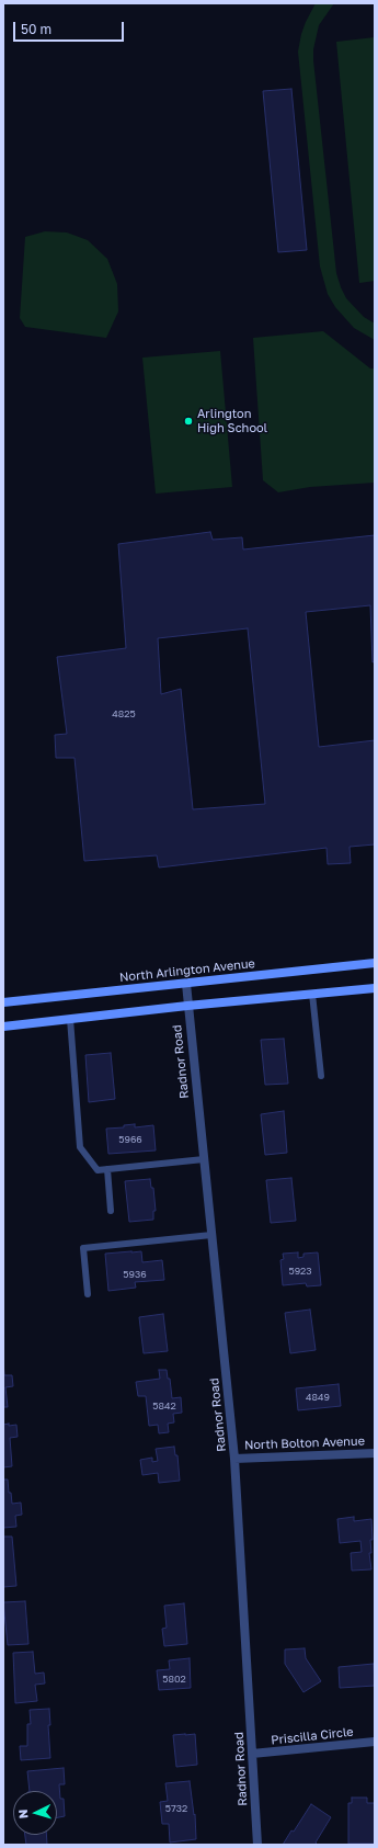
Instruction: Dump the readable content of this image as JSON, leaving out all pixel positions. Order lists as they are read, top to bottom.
{
  "streets": {
    "main road": ["North Arlington Avenue"],
    "street": ["Radnor Road", "North Bolton Avenue", "Priscilla Circle"]
  },
  "crossings": [
    ["North Arlington Avenue", "Radnor Road"],
    ["Radnor Road", "North Bolton Avenue"],
    ["Radnor Road", "Priscilla Circle"]
  ],
  "places": ["Arlington High School"],
  "house_numbers": [
    "4825",
    "5966",
    "5923",
    "5936",
    "4849",
    "5842",
    "5802",
    "5732"
  ],
  "scale_bar": "50 m",
  "north": "left"
}
